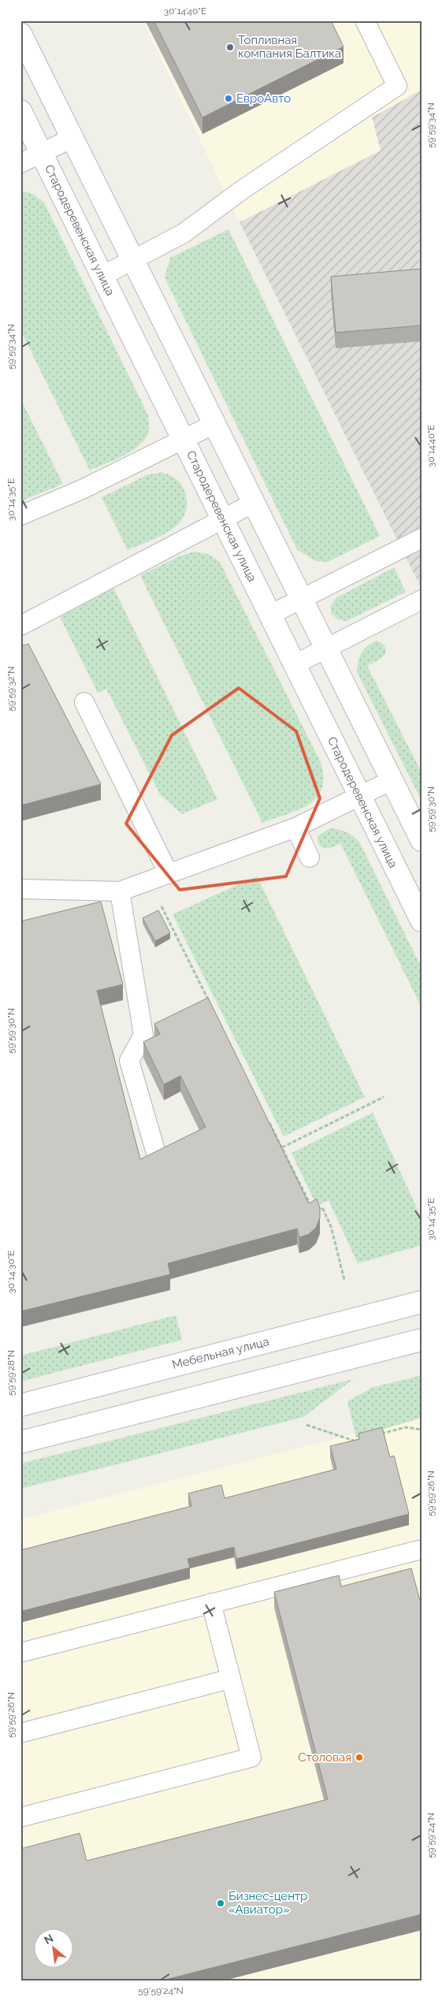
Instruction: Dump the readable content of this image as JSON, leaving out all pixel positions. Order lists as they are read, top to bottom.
{
  "streets": {
    "street": ["Стародеревенская улица", "Мебельная улица"]
  },
  "places": [
    "Топливная компания Балтика",
    "ЕвроАвто",
    "Столовая",
    "Бизнес-центр «Авиатор»"
  ],
  "north": "top left",
  "coordinates": [
    "30°14'40\"E",
    "59°59'34\"N",
    "30°14'35\"E",
    "59°59'32\"N",
    "59°59'30\"N",
    "30°14'30\"E",
    "59°59'28\"N",
    "59°59'26\"N",
    "59°59'24\"N"
  ]
}
